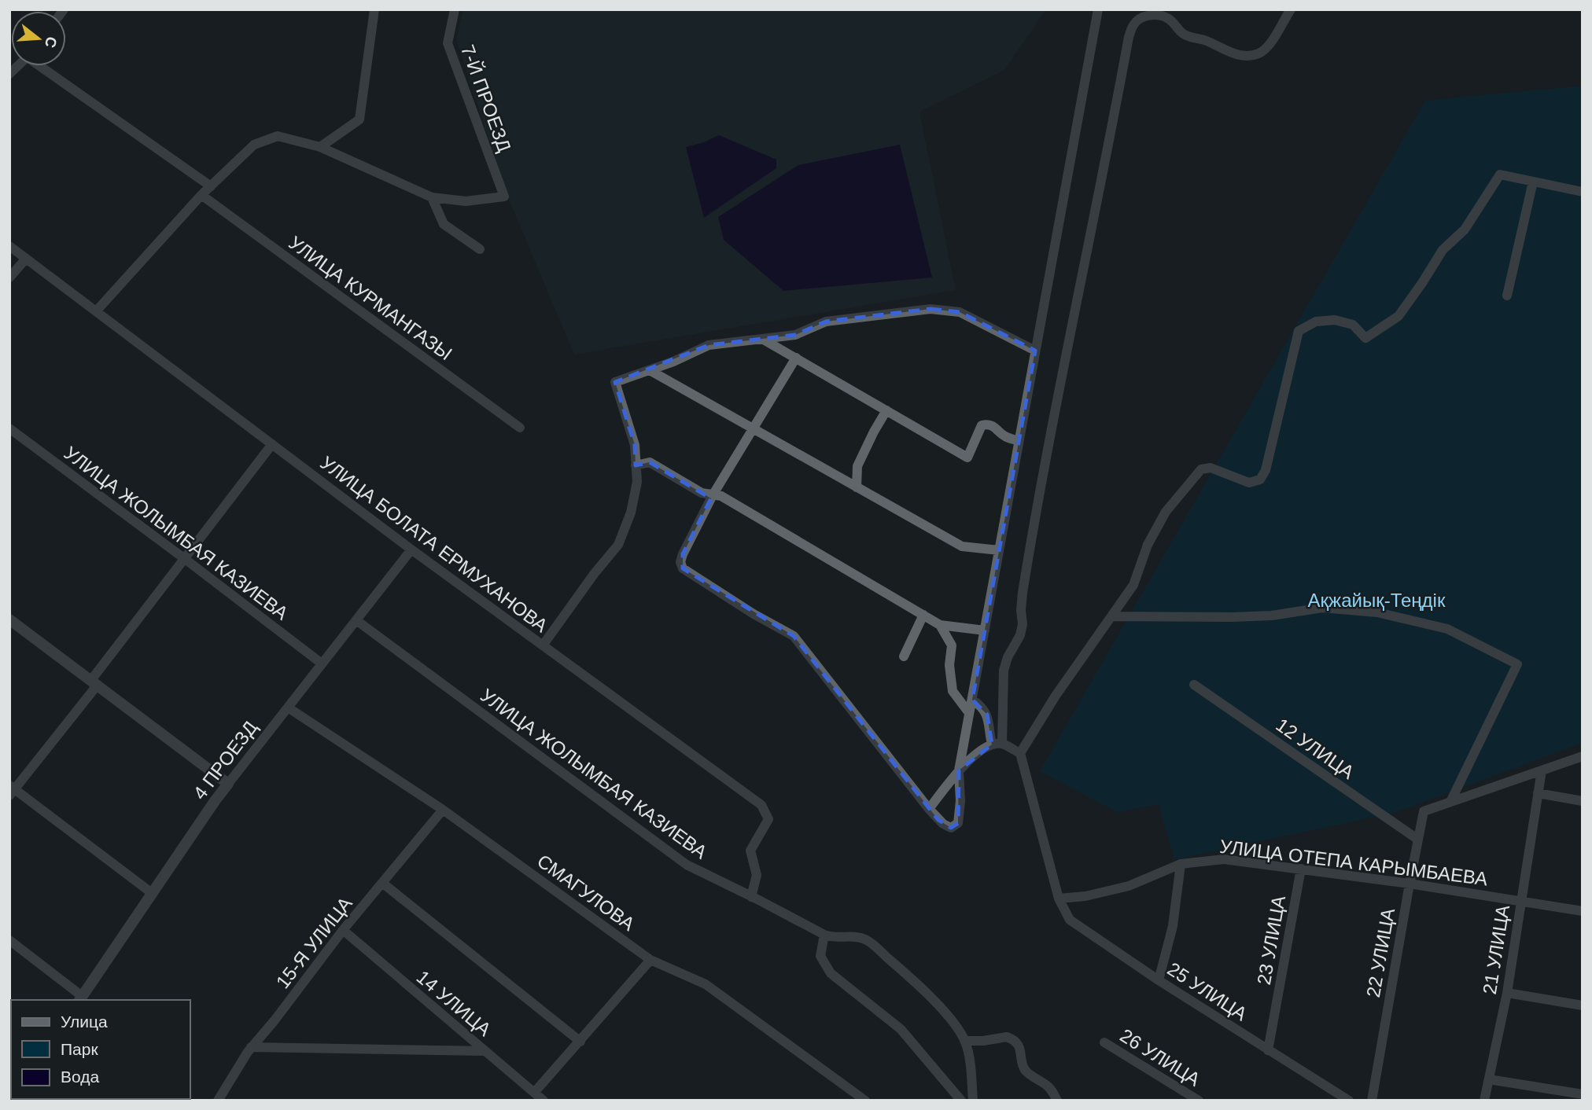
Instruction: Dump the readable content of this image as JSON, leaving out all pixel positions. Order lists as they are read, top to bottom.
{
  "streets": {
    "street": [
      "7-Й ПРОЕЗД",
      "УЛИЦА КУРМАНГАЗЫ",
      "УЛИЦА ЖОЛЫМБАЯ КАЗИЕВА",
      "УЛИЦА БОЛАТА ЕРМУХАНОВА",
      "12 УЛИЦА",
      "4 ПРОЕЗД",
      "УЛИЦА ОТЕПА КАРЫМБАЕВА",
      "СМАГУЛОВА",
      "23 УЛИЦА",
      "15-Я УЛИЦА",
      "21 УЛИЦА",
      "22 УЛИЦА",
      "25 УЛИЦА",
      "14 УЛИЦА",
      "26 УЛИЦА"
    ]
  },
  "crossings": [
    ["УЛИЦА ЖОЛЫМБАЯ КАЗИЕВА", "УЛИЦА БОЛАТА ЕРМУХАНОВА"],
    ["УЛИЦА ЖОЛЫМБАЯ КАЗИЕВА", "4 ПРОЕЗД"],
    ["УЛИЦА БОЛАТА ЕРМУХАНОВА", "4 ПРОЕЗД"],
    ["12 УЛИЦА", "22 УЛИЦА"],
    ["4 ПРОЕЗД", "СМАГУЛОВА"],
    ["УЛИЦА ОТЕПА КАРЫМБАЕВА", "23 УЛИЦА"],
    ["УЛИЦА ОТЕПА КАРЫМБАЕВА", "21 УЛИЦА"],
    ["УЛИЦА ОТЕПА КАРЫМБАЕВА", "22 УЛИЦА"],
    ["УЛИЦА ОТЕПА КАРЫМБАЕВА", "25 УЛИЦА"],
    ["СМАГУЛОВА", "15-Я УЛИЦА"],
    ["23 УЛИЦА", "25 УЛИЦА"],
    ["15-Я УЛИЦА", "14 УЛИЦА"]
  ],
  "parks": ["Ақжайық-Теңдік"],
  "legend": ["Улица", "Парк", "Вода"],
  "north": "right"
}
